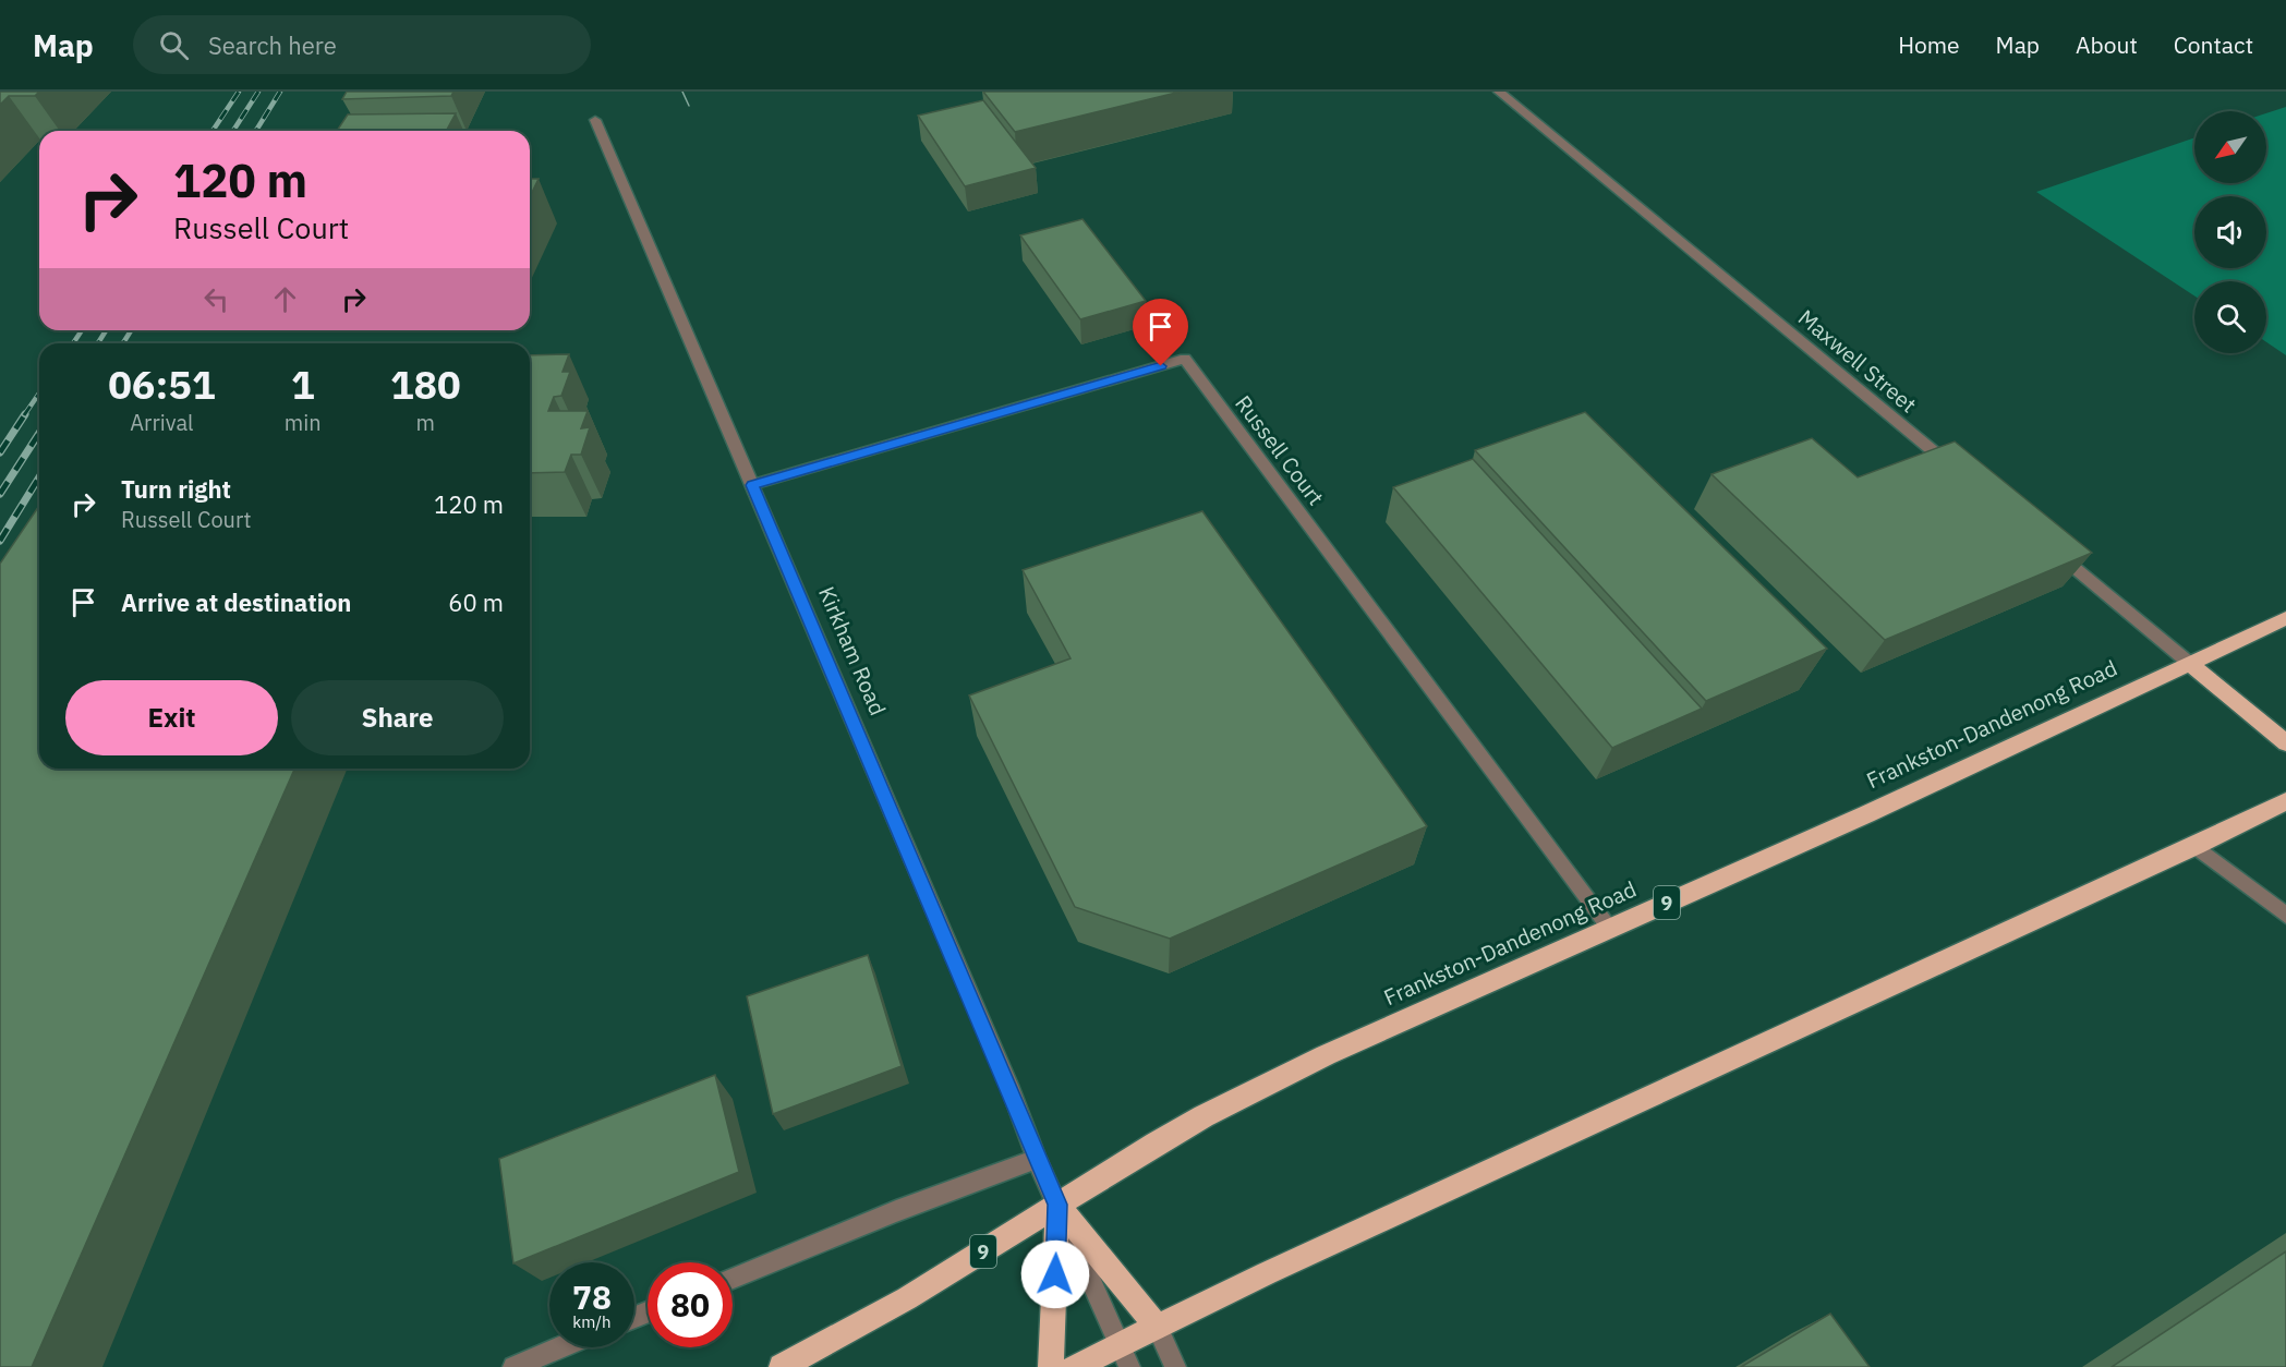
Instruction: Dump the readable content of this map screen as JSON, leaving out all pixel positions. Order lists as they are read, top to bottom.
{
  "streets": {
    "highway": ["Kirkham Road", "Frankston-Dandenong Road", "9"],
    "street": ["Maxwell Street", "Russell Court"]
  },
  "crossings": [
    ["Russell Court", "Kirkham Road"],
    ["Russell Court", "Frankston-Dandenong Road"],
    ["Kirkham Road", "Frankston-Dandenong Road"]
  ],
  "north": "bottom left",
  "page": {
    "header": "Map",
    "search": "Search here",
    "nav": [
      "Home",
      "Map",
      "About",
      "Contact"
    ],
    "turn": ["120 m", "Russell Court"],
    "eta": [
      "06:51",
      "Arrival",
      "1",
      "min",
      "180",
      "m"
    ],
    "list": [
      {
        "name": "Turn right",
        "note": "Russell Court",
        "value": "120 m"
      },
      {
        "name": "Arrive at destination",
        "value": "60 m"
      }
    ],
    "buttons": ["Exit", "Share"],
    "speed": "78 km/h",
    "limit": "80"
  }
}
